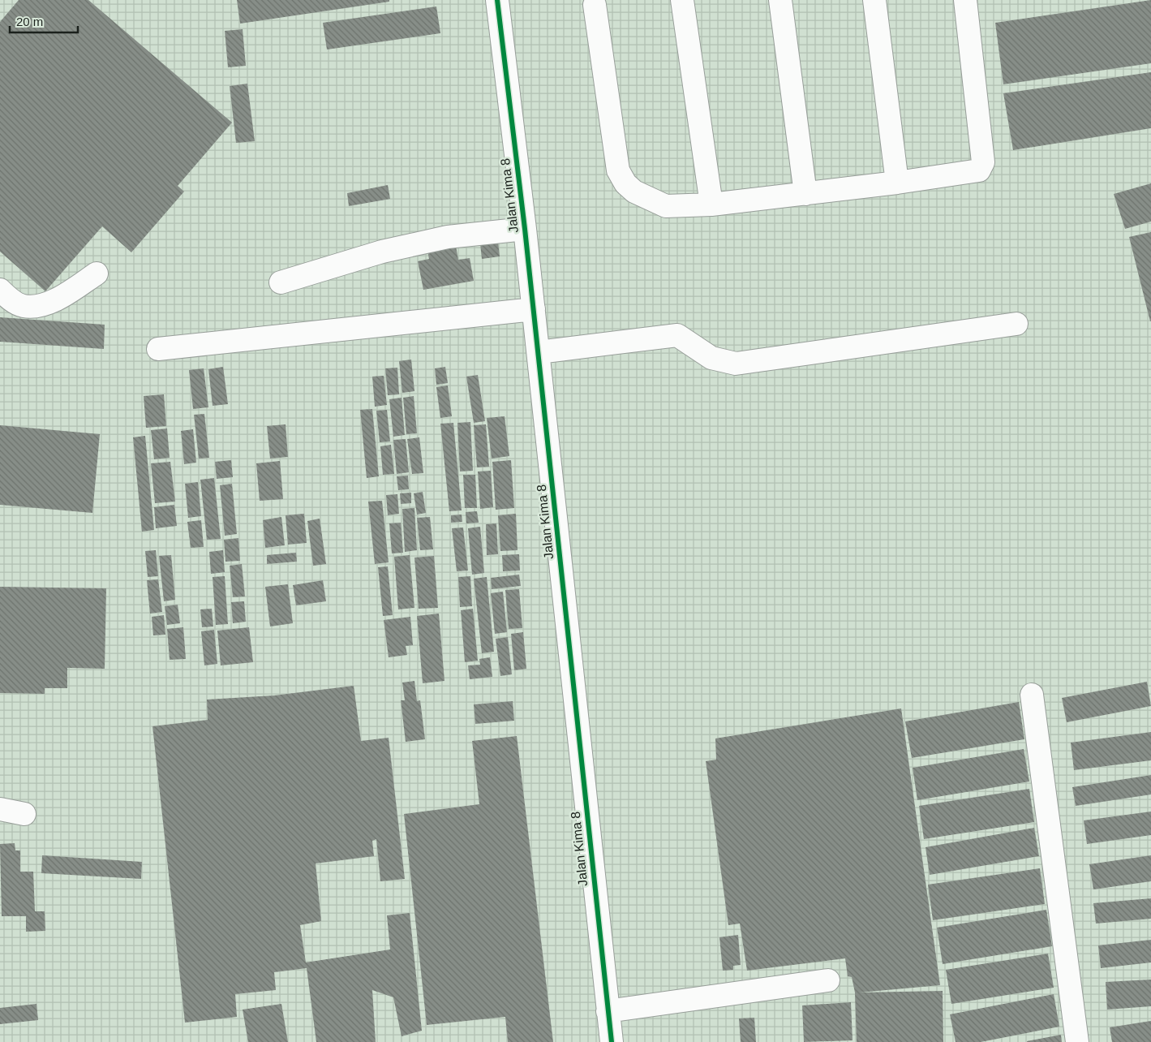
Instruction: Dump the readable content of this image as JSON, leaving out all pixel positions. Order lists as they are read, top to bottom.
{
  "streets": {
    "street": ["Jalan Kima 8"]
  },
  "scale_bar": "20 m"
}
